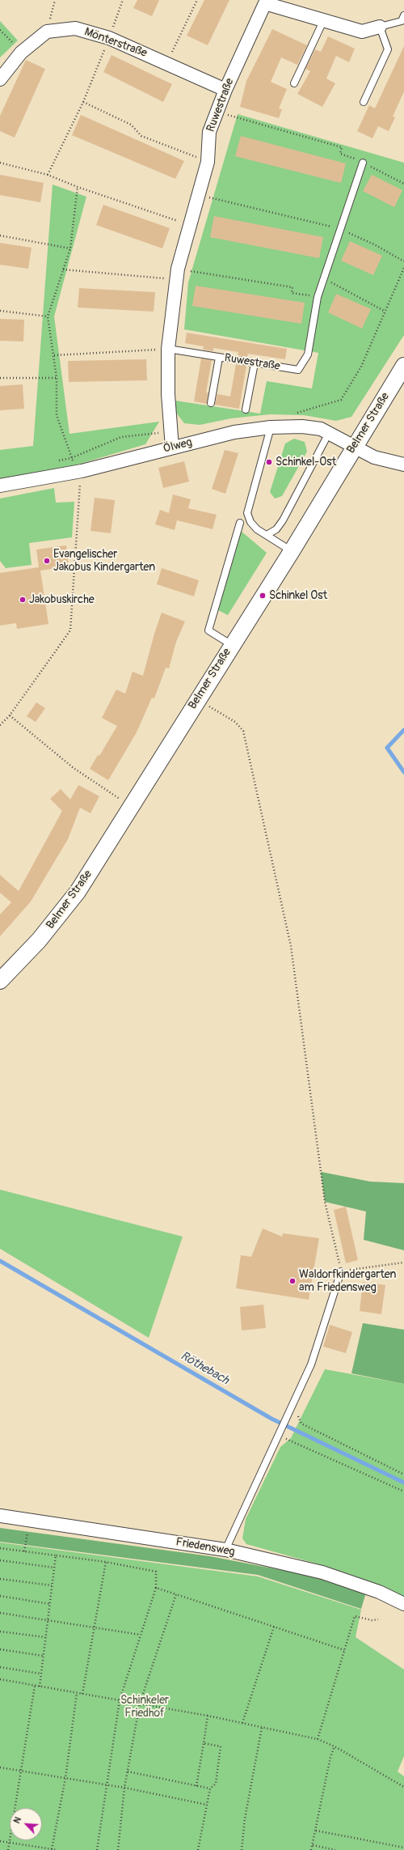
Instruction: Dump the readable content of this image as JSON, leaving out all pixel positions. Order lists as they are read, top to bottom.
{
  "streets": {
    "street": [
      "Mönterstraße",
      "Ruwestraße",
      "Belmer Straße",
      "Ölweg",
      "Friedensweg"
    ]
  },
  "crossings": [
    ["Mönterstraße", "Ruwestraße"],
    ["Ruwestraße", "Ölweg"],
    ["Belmer Straße", "Ölweg"]
  ],
  "water": ["Röthebach"],
  "parks": ["Schinkeler Friedhof"],
  "places": [
    "Schinkel-Ost",
    "Evangelischer Jakobus Kindergarten",
    "Schinkel Ost",
    "Jakobuskirche",
    "Waldorfkindergarten am Friedensweg"
  ],
  "north": "top left"
}
